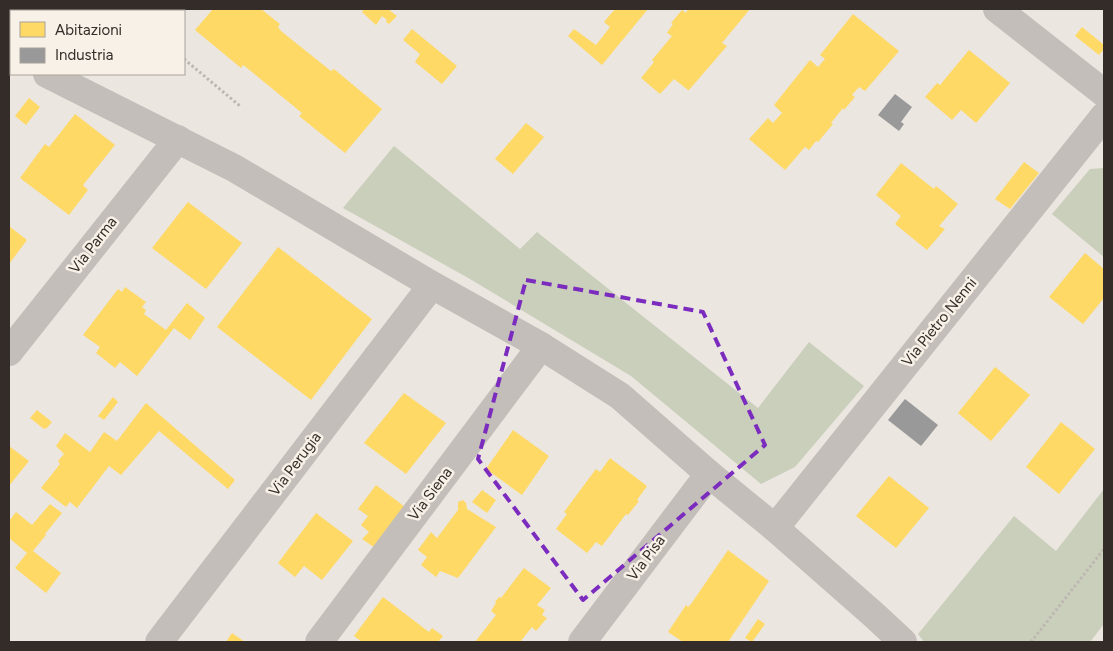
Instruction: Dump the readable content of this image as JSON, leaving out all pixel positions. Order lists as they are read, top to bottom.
{
  "streets": {
    "street": [
      "Via Parma",
      "Via Pietro Nenni",
      "Via Perugia",
      "Via Siena",
      "Via Pisa"
    ]
  },
  "legend": ["Abitazioni", "Industria"]
}
